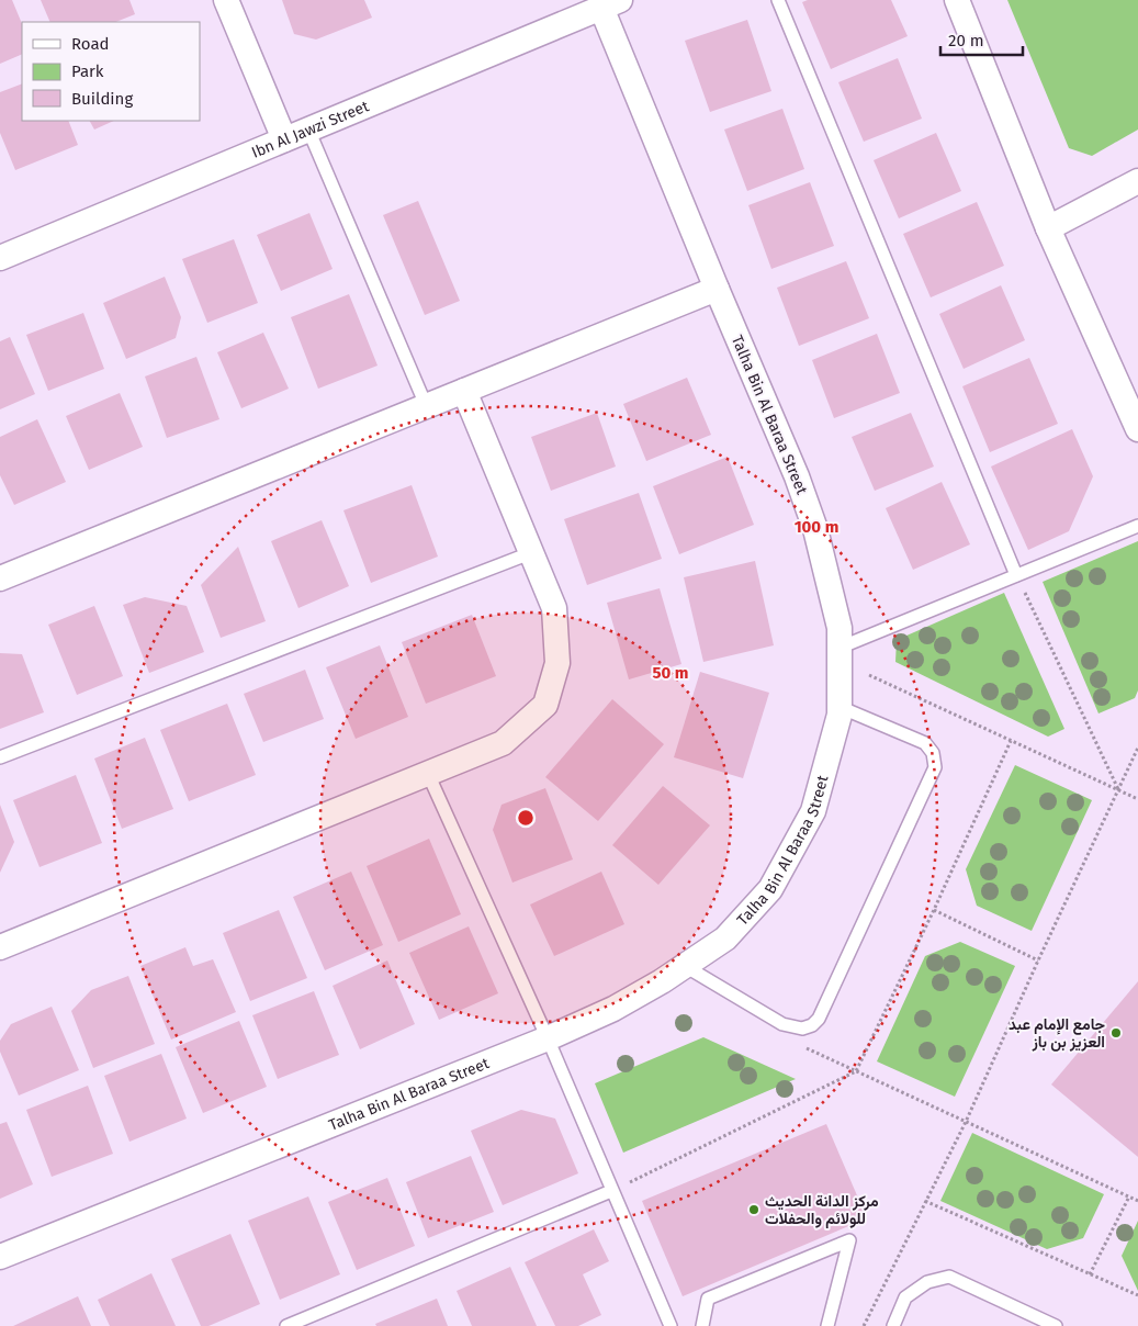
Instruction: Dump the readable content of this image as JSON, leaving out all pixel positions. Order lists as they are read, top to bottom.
{
  "streets": {
    "street": ["Ibn Al Jawzi Street", "Talha Bin Al Baraa Street"]
  },
  "crossings": [
    ["Ibn Al Jawzi Street", "Talha Bin Al Baraa Street"]
  ],
  "places": ["جامع الإمام عبد العزيز بن باز", "مركز الدانة الحديث للولائم والحفلات"],
  "legend": ["Road", "Park", "Building"],
  "scale_bar": "20 m",
  "rings": ["100 m", "50 m"]
}
